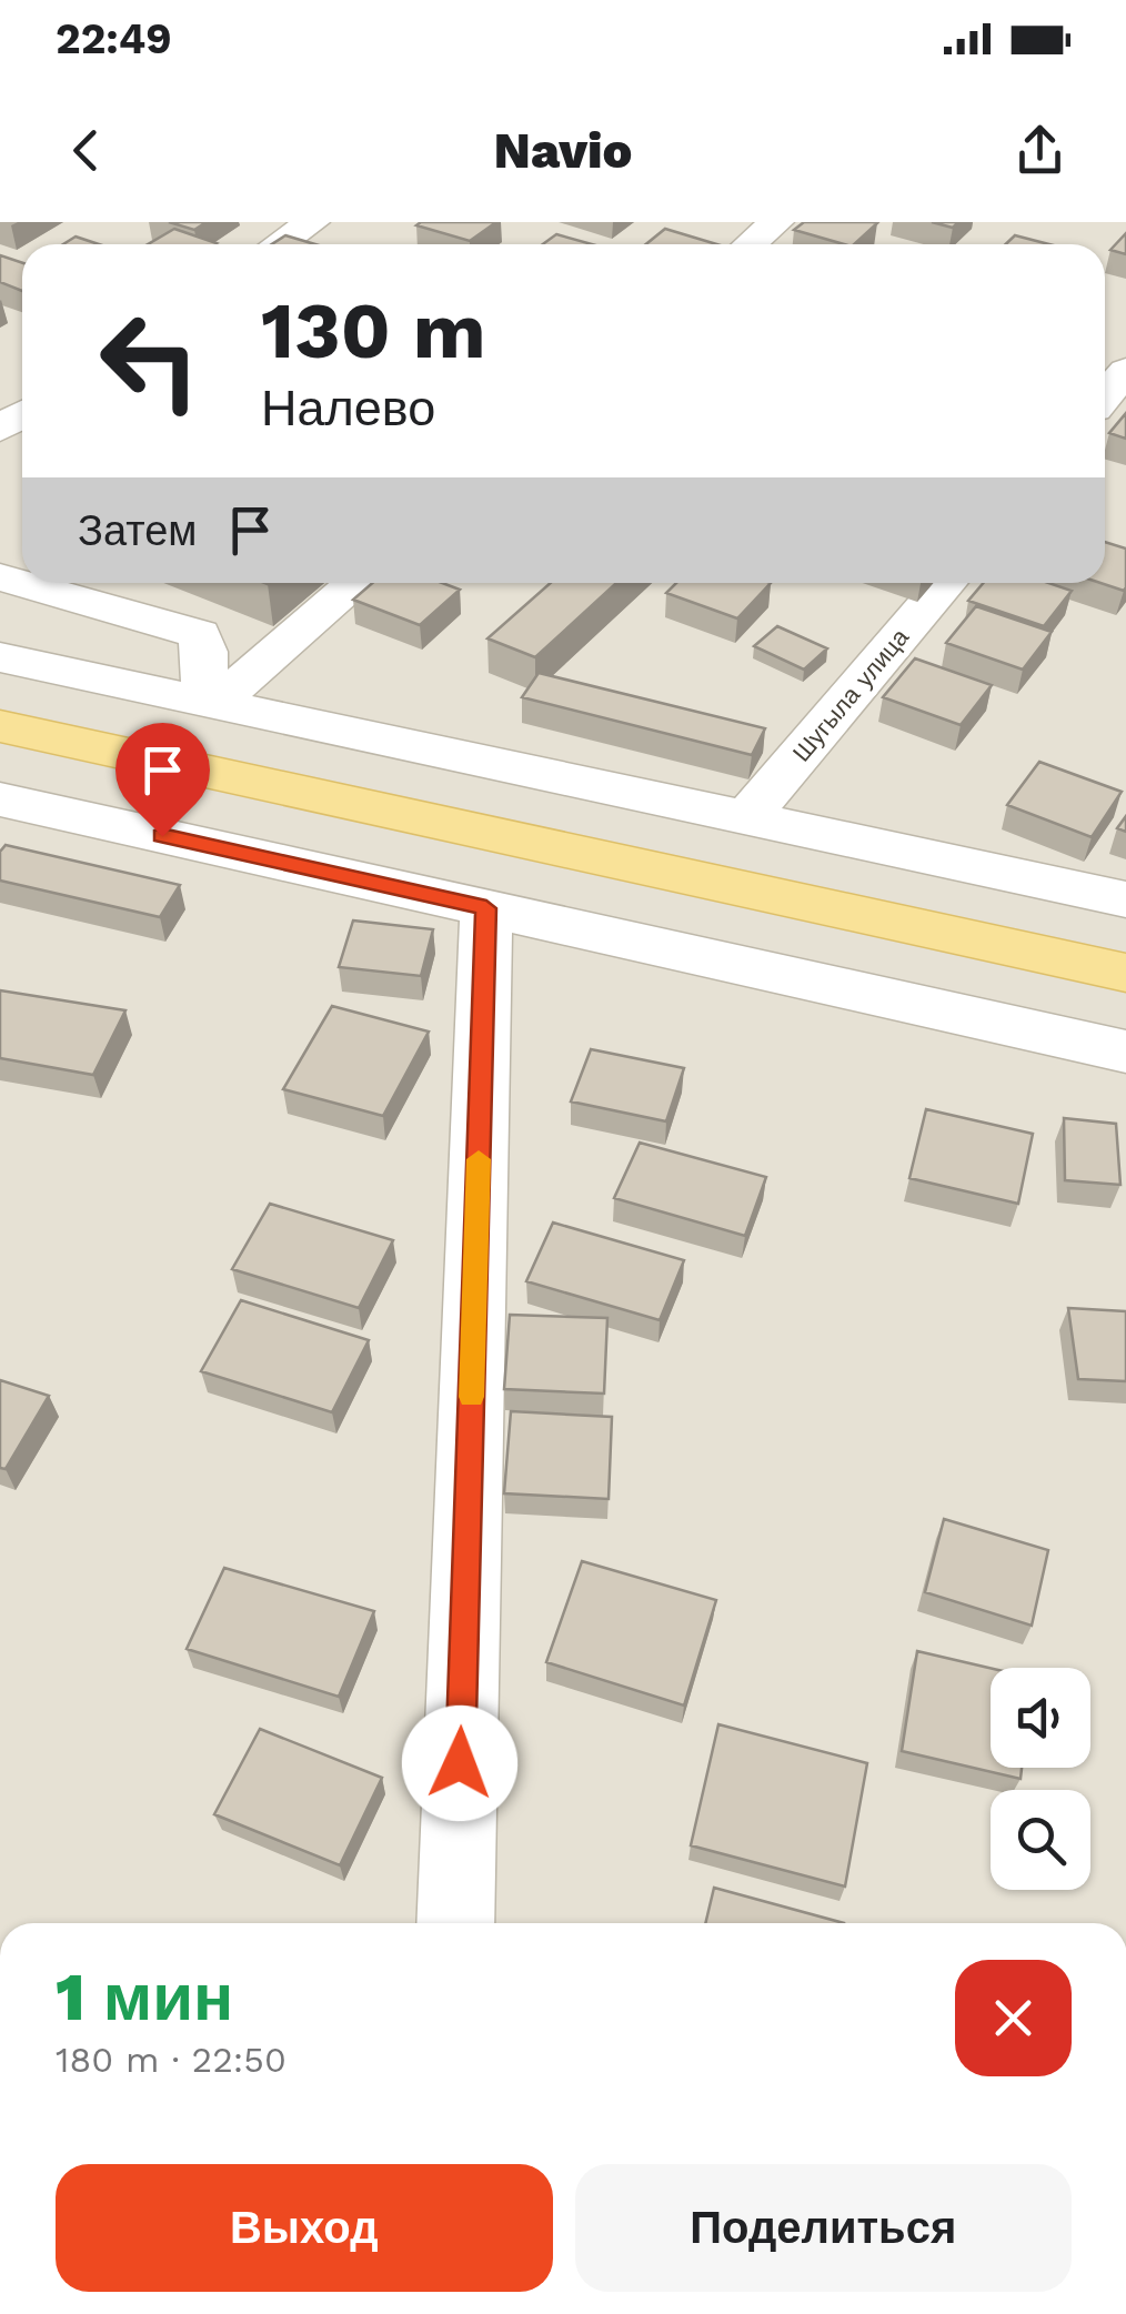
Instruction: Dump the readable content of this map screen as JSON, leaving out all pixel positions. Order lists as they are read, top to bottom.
{
  "streets": {
    "street": ["Шугыла улица"]
  },
  "page": {
    "status": "22:49",
    "header": "Navio",
    "turn": ["130 m", "Налево"],
    "then": "Затем",
    "heading": ["1 мин", "180 m · 22:50"],
    "buttons": ["Выход", "Поделиться"]
  }
}
